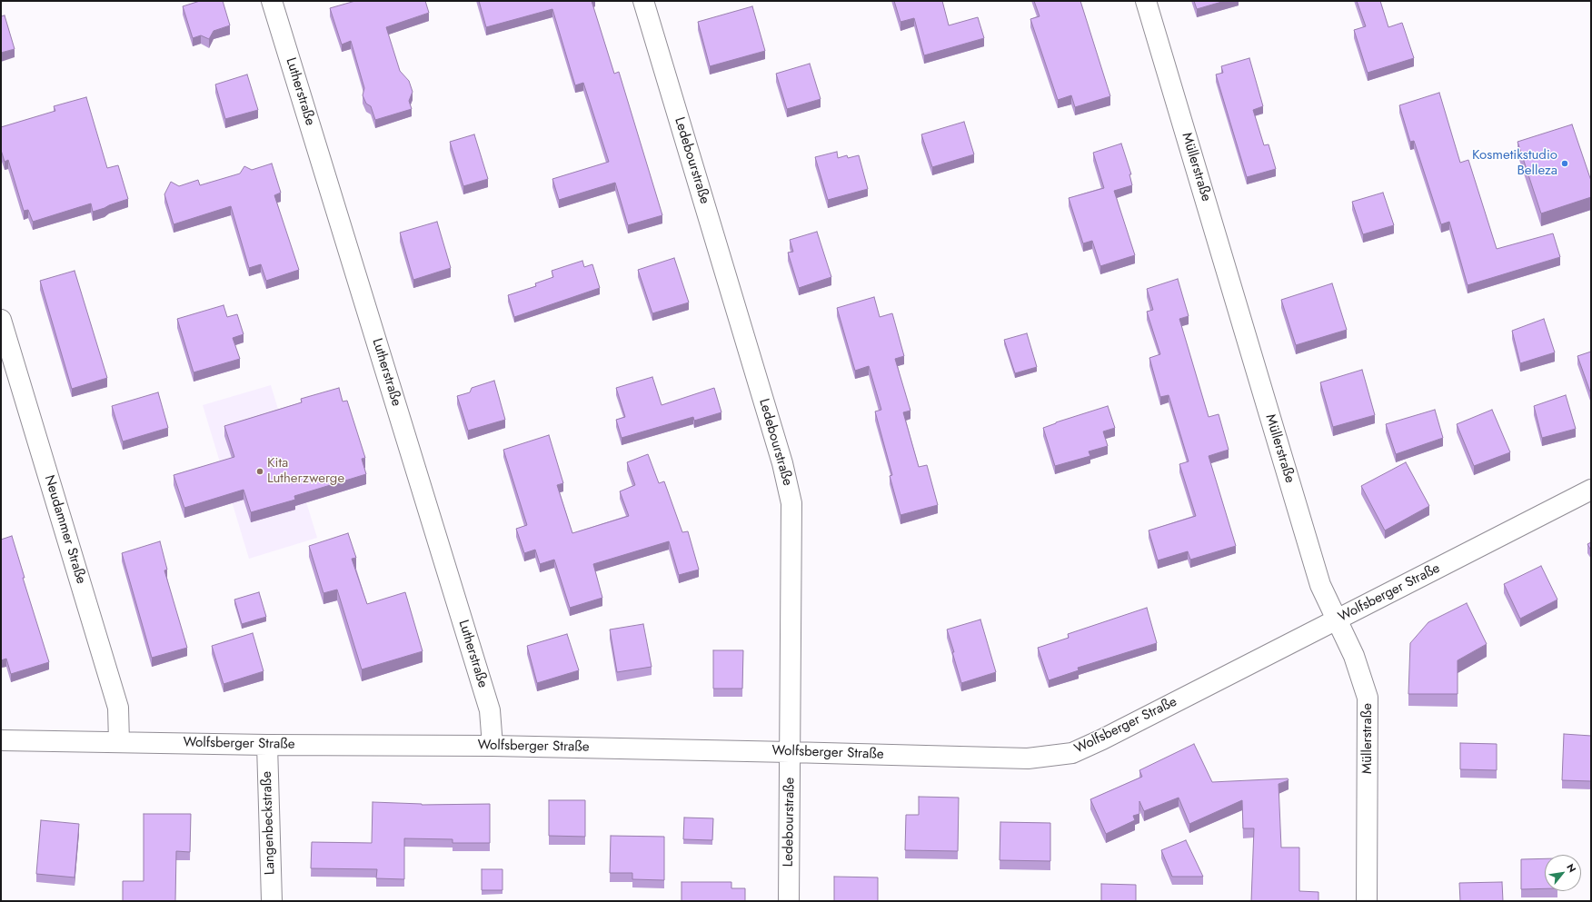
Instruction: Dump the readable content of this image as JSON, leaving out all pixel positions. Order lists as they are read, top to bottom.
{
  "streets": {
    "street": [
      "Lutherstraße",
      "Ledebourstraße",
      "Müllerstraße",
      "Neudammer Straße",
      "Wolfsberger Straße",
      "Langenbeckstraße"
    ]
  },
  "crossings": [
    ["Lutherstraße", "Wolfsberger Straße"],
    ["Ledebourstraße", "Wolfsberger Straße"],
    ["Müllerstraße", "Wolfsberger Straße"],
    ["Neudammer Straße", "Wolfsberger Straße"],
    ["Wolfsberger Straße", "Langenbeckstraße"]
  ],
  "places": ["Kosmetikstudio Belleza", "Kita Lutherzwerge"],
  "north": "top right"
}
